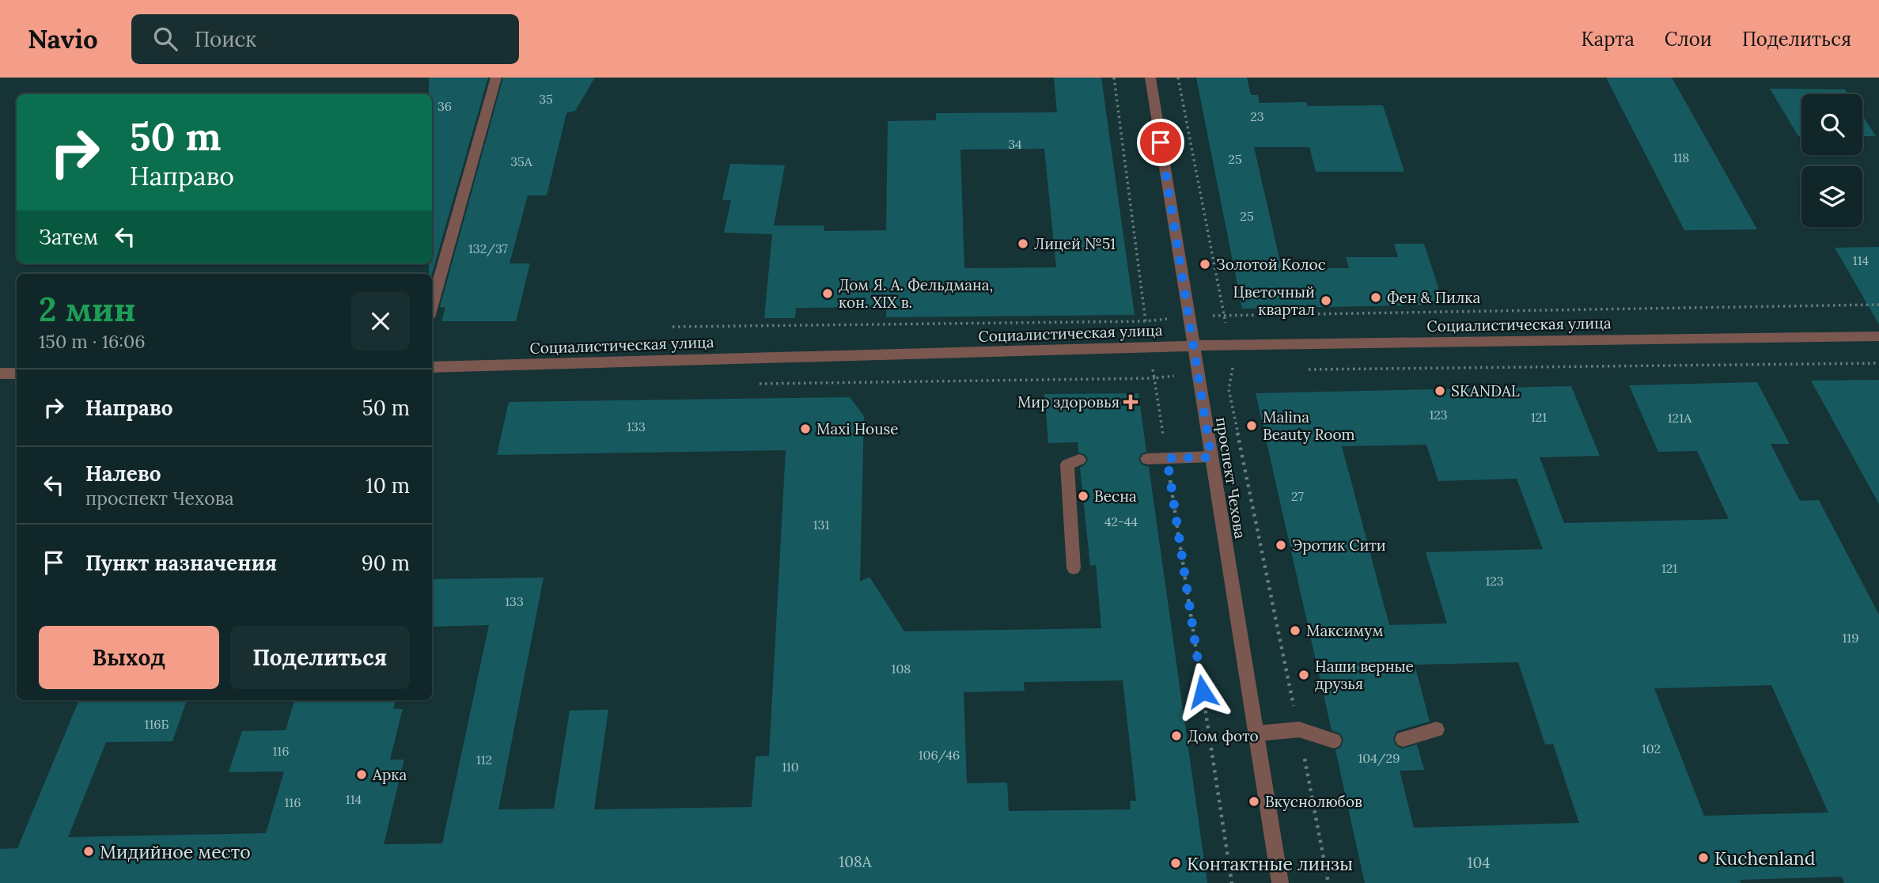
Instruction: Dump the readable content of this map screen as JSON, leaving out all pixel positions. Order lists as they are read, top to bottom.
{
  "streets": {
    "street": ["Социалистическая улица", "проспект Чехова"]
  },
  "crossings": [
    ["Социалистическая улица", "проспект Чехова"]
  ],
  "places": {
    "other": [
      "Лицей №51",
      "Золотой Колос",
      "Дом Я. А. Фельдмана, кон. ХIХ в.",
      "Фен & Пилка",
      "Цветочный квартал",
      "SKANDAL",
      "Malina Beauty Room",
      "Maxi House",
      "Весна",
      "Эротик Сити",
      "Максимум",
      "Наши верные друзья",
      "Дом фото",
      "Арка",
      "Вкуснолюбов",
      "Мидийное место",
      "Kuchenland",
      "Контактные линзы"
    ],
    "health": ["Мир здоровья"]
  },
  "house_numbers": [
    "35",
    "36",
    "23",
    "34",
    "118",
    "25",
    "35А",
    "25",
    "132/37",
    "114",
    "123",
    "121",
    "121А",
    "133",
    "27",
    "42-44",
    "131",
    "121",
    "123",
    "133",
    "119",
    "108",
    "116Б",
    "102",
    "116",
    "106/46",
    "104/29",
    "112",
    "110",
    "114",
    "116",
    "108А",
    "104"
  ],
  "page": {
    "header": "Navio",
    "search": "Поиск",
    "nav": ["Карта", "Слои", "Поделиться"],
    "turn": ["50 m", "Направо"],
    "then": "Затем",
    "heading": ["2 мин", "150 m · 16:06"],
    "list": [
      {
        "name": "Направо",
        "value": "50 m"
      },
      {
        "name": "Налево",
        "note": "проспект Чехова",
        "value": "10 m"
      },
      {
        "name": "Пункт назначения",
        "value": "90 m"
      }
    ],
    "buttons": ["Выход", "Поделиться"]
  }
}
